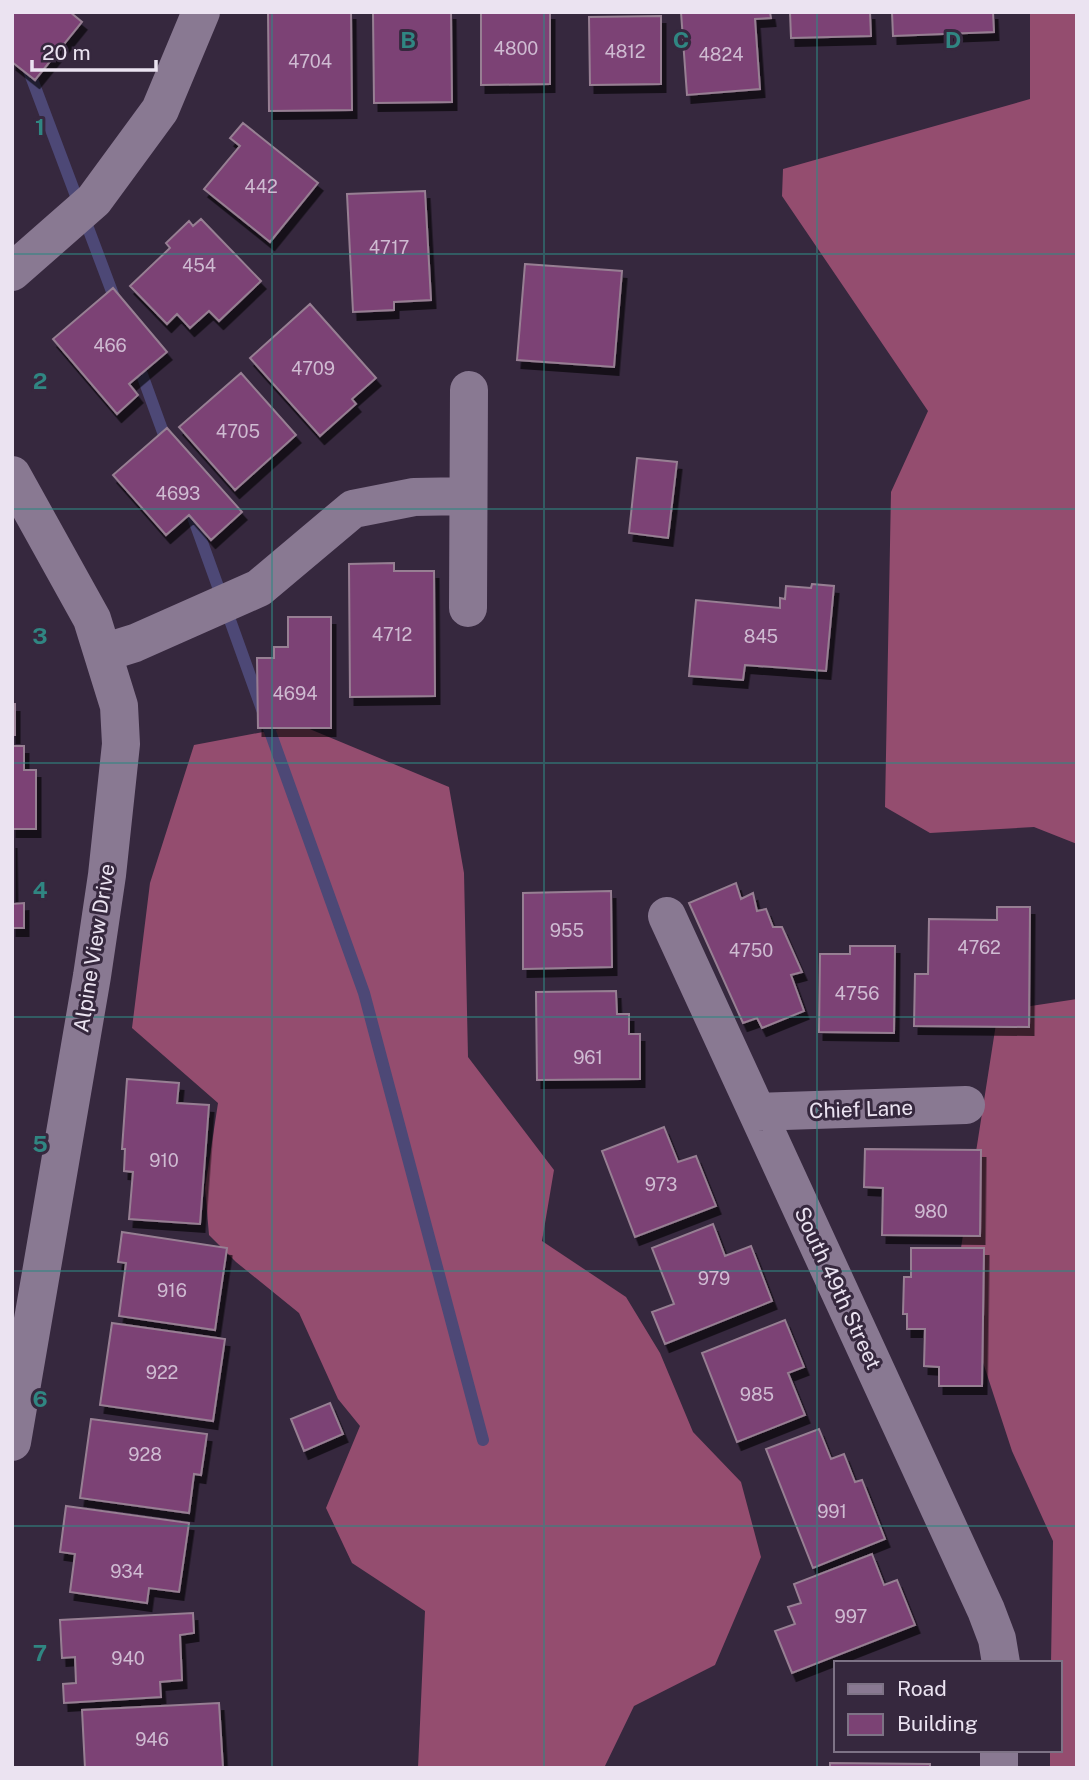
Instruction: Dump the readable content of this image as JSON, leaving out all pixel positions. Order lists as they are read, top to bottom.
{
  "streets": {
    "street": ["Alpine View Drive", "Chief Lane", "South 49th Street"]
  },
  "crossings": [
    ["Chief Lane", "South 49th Street"]
  ],
  "house_numbers": [
    "4800",
    "4812",
    "4824",
    "4704",
    "442",
    "4717",
    "454",
    "466",
    "4709",
    "4705",
    "4693",
    "4712",
    "845",
    "4694",
    "955",
    "4762",
    "4750",
    "4756",
    "961",
    "910",
    "973",
    "980",
    "979",
    "916",
    "922",
    "985",
    "928",
    "991",
    "934",
    "997",
    "940",
    "946"
  ],
  "legend": ["Road", "Building"],
  "scale_bar": "20 m",
  "grid": {
    "columns": ["B", "C", "D"],
    "rows": [
      "1",
      "2",
      "3",
      "4",
      "5",
      "6",
      "7"
    ]
  }
}
